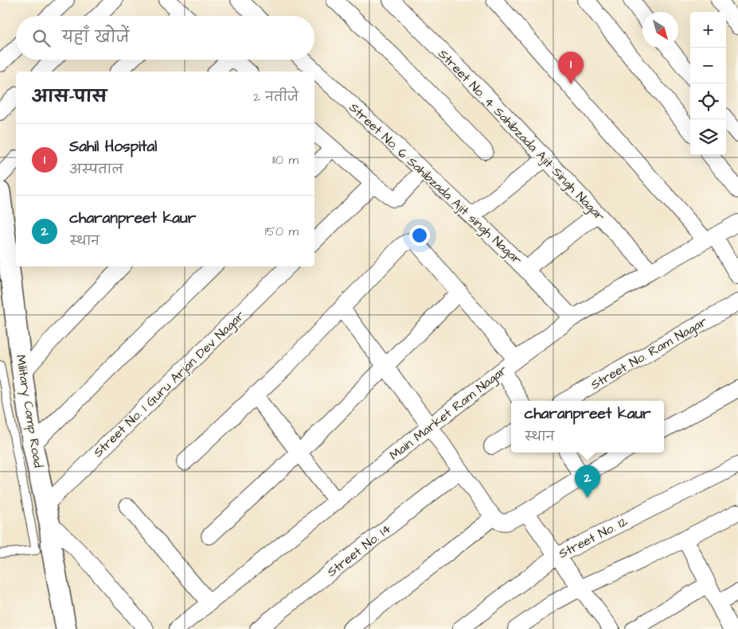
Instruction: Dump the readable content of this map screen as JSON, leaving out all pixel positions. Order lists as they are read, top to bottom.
{
  "streets": {
    "street": [
      "Street No. 4 Sahibzada Ajit Singh Nagar",
      "Street No. 6 Sahibzada Ajit singh Nagar",
      "Street No. Ram Nagar",
      "Street No. 1 Guru Arjan Dev Nagar",
      "Military Camp Road",
      "Main Market Ram Nagar",
      "Street No. 12",
      "Street No. 14"
    ]
  },
  "crossings": [
    ["Street No. 4 Sahibzada Ajit Singh Nagar", "Main Market Ram Nagar"],
    ["Street No. 6 Sahibzada Ajit singh Nagar", "Main Market Ram Nagar"],
    ["Street No. 1 Guru Arjan Dev Nagar", "Military Camp Road"]
  ],
  "north": "bottom right",
  "page": {
    "map_buttons": ["+", "−"],
    "search": "यहाँ खोजें",
    "pins": ["1", "2"],
    "heading": ["आस-पास", "2 नतीजे"],
    "list": [
      {
        "mark": "1",
        "name": "Sahil Hospital",
        "note": "अस्पताल",
        "value": "110 m"
      },
      {
        "mark": "2",
        "name": "charanpreet kaur",
        "note": "स्थान",
        "value": "150 m"
      }
    ],
    "popup": ["charanpreet kaur", "स्थान"]
  }
}
